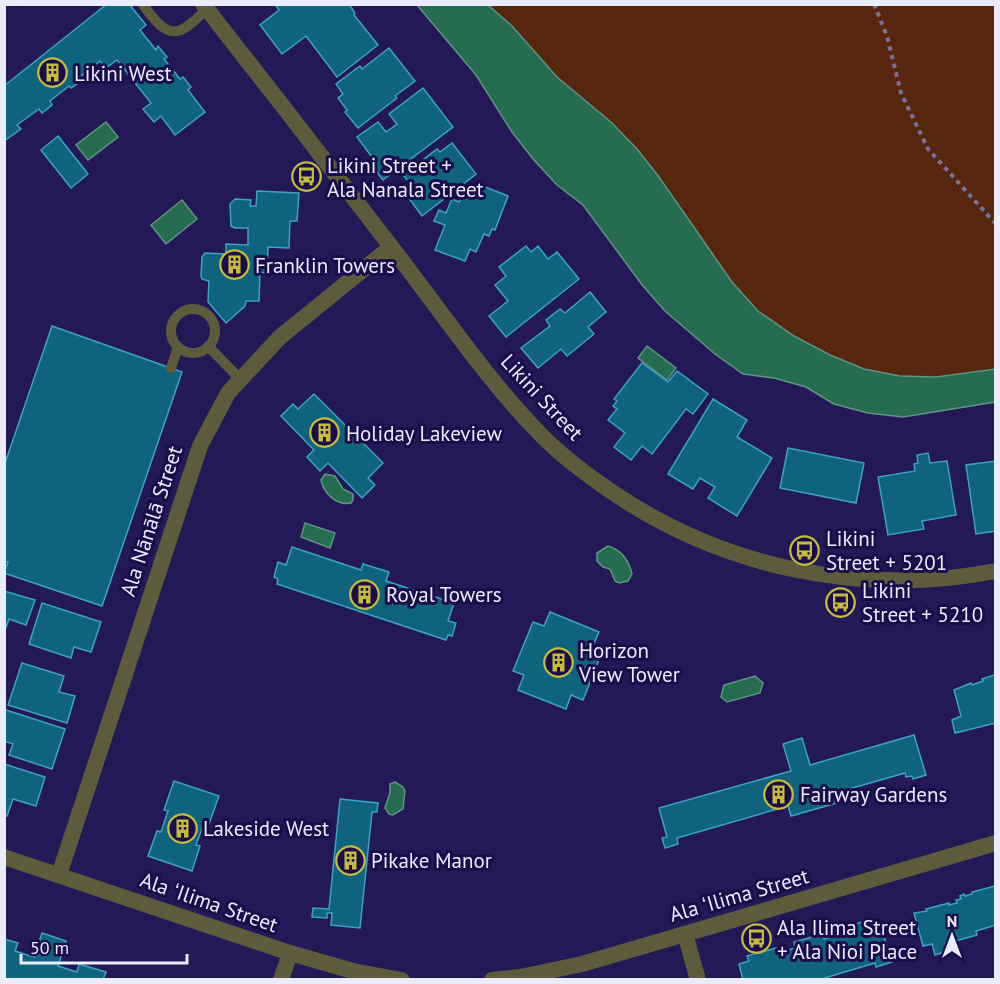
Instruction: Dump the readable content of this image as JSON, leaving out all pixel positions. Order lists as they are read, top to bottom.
{
  "streets": {
    "street": ["Likini Street", "Ala Nānālā Street", "Ala ʻIlima Street"]
  },
  "crossings": [
    ["Likini Street", "Ala Nānālā Street"],
    ["Ala Nānālā Street", "Ala ʻIlima Street"]
  ],
  "places": {
    "building": [
      "Likini West",
      "Franklin Towers",
      "Holiday Lakeview",
      "Royal Towers",
      "Horizon View Tower",
      "Fairway Gardens",
      "Lakeside West",
      "Pikake Manor"
    ],
    "bus stop": [
      "Likini Street + Ala Nanala Street",
      "Likini Street + 5201",
      "Likini Street + 5210",
      "Ala Ilima Street + Ala Nioi Place"
    ]
  },
  "scale_bar": "50 m",
  "north": "top"
}
